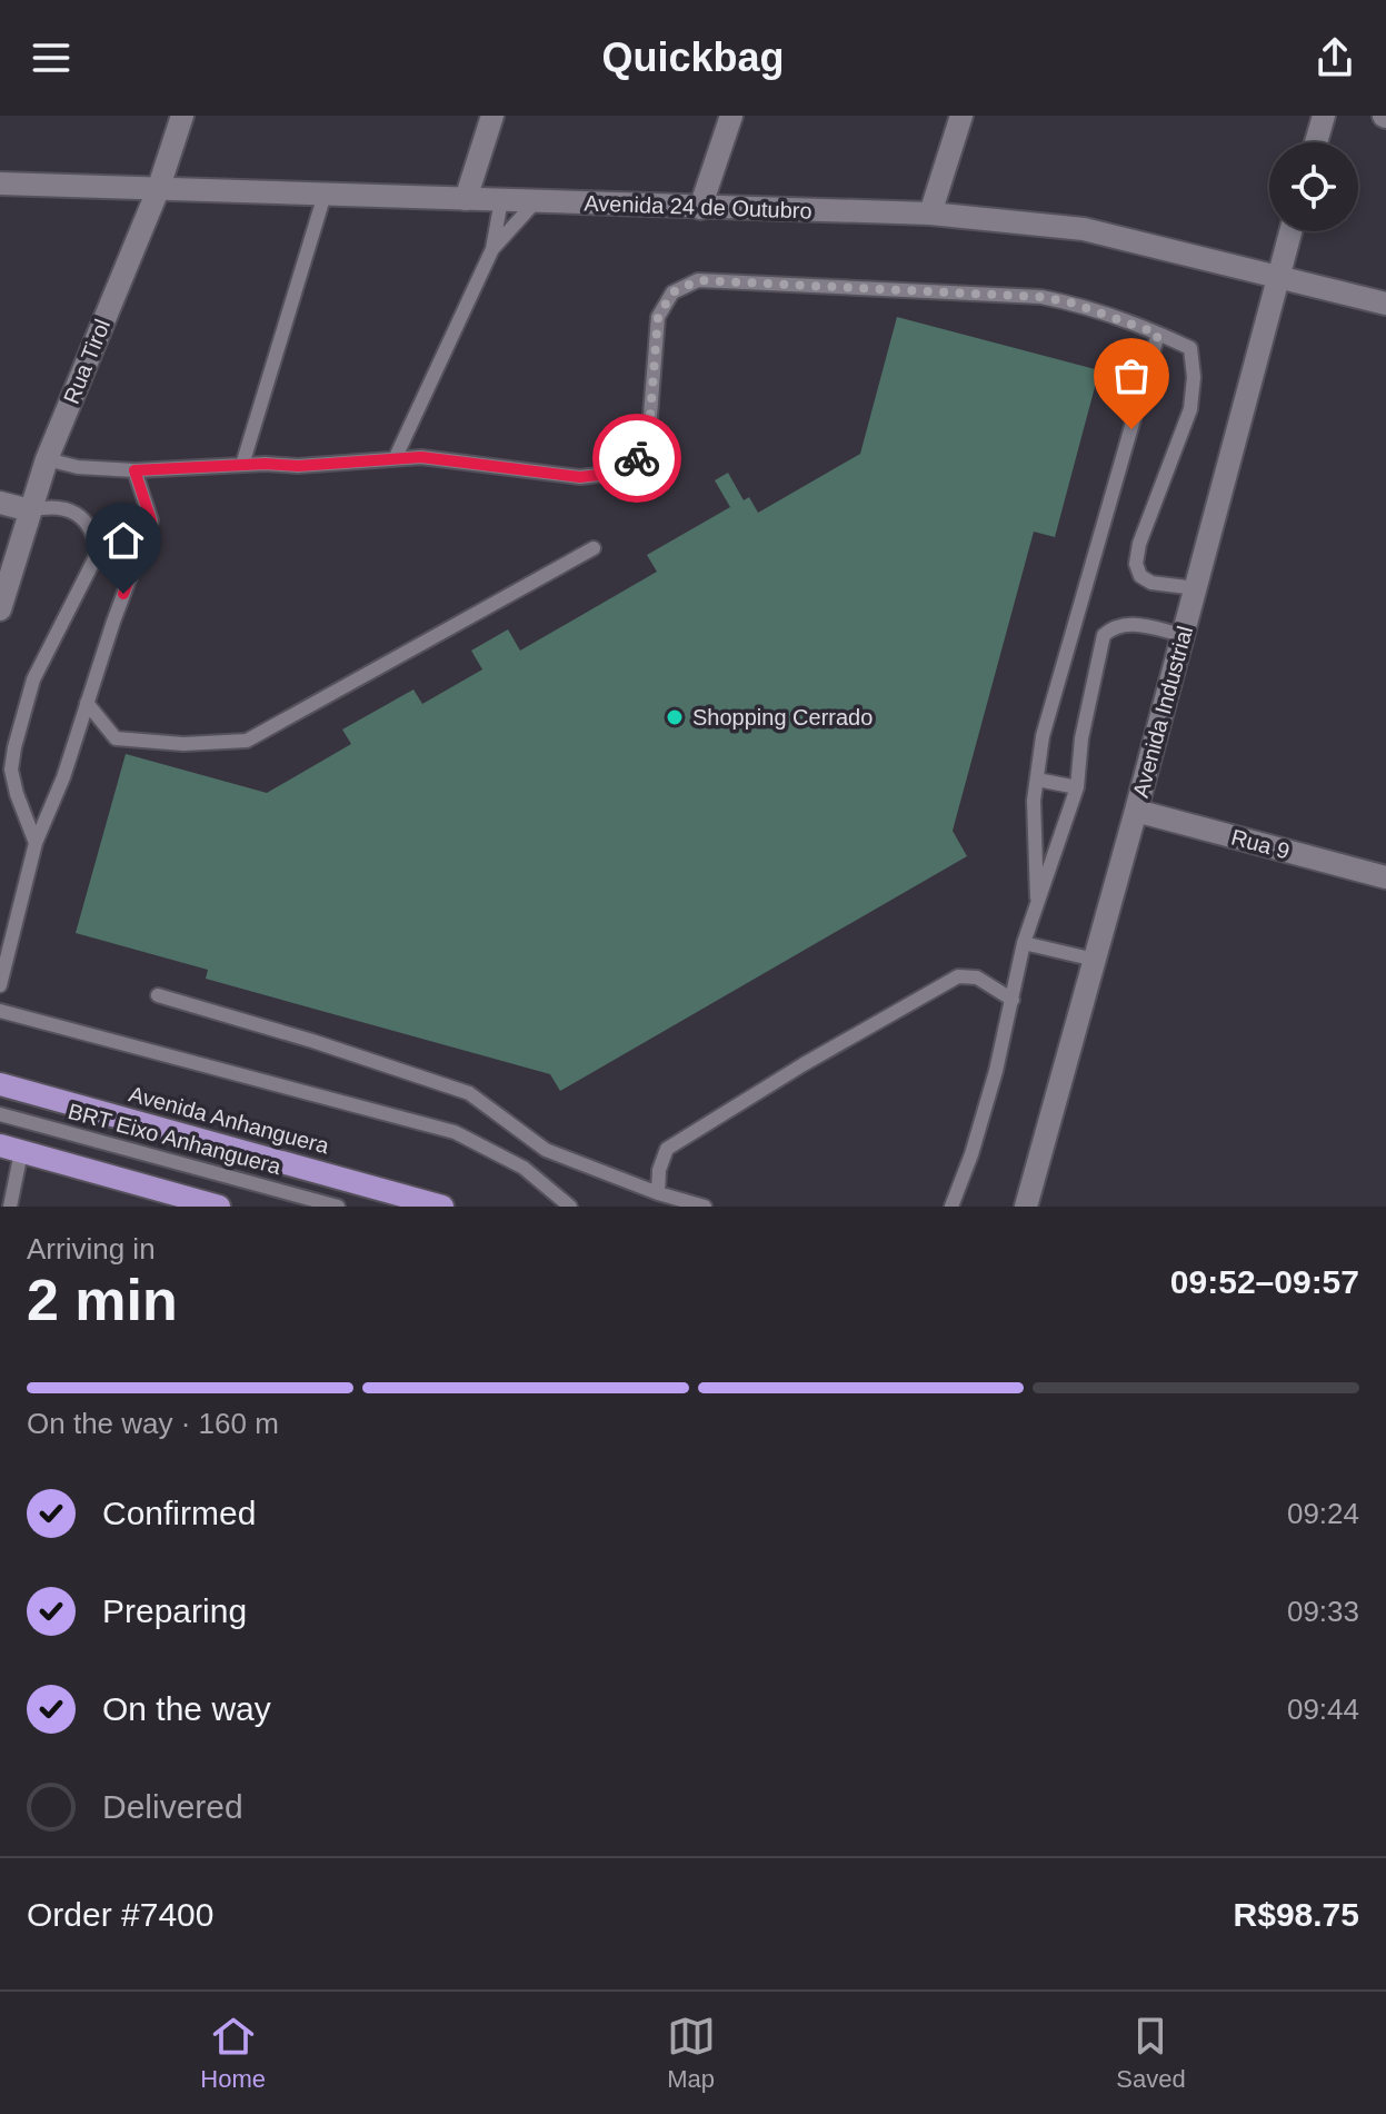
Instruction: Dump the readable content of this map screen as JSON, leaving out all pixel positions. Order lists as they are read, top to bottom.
{
  "streets": {
    "main road": ["Avenida Anhanguera"],
    "street": [
      "Avenida 24 de Outubro",
      "Rua Tirol",
      "Avenida Industrial",
      "Rua 9"
    ],
    "lane": ["BRT Eixo Anhanguera"]
  },
  "crossings": [
    ["Avenida 24 de Outubro", "Rua Tirol"],
    ["Avenida 24 de Outubro", "Avenida Industrial"],
    ["Avenida Industrial", "Rua 9"]
  ],
  "places": ["Shopping Cerrado"],
  "page": {
    "header": "Quickbag",
    "heading": ["2 min", "Arriving in", "09:52–09:57"],
    "panel": ["Order #7400", "R$98.75"],
    "bar": "On the way · 160 m",
    "list": [
      ["Confirmed", "09:24"],
      ["Preparing", "09:33"],
      ["On the way", "09:44"],
      "Delivered"
    ],
    "tabs": ["Home", "Map", "Saved"]
  }
}
